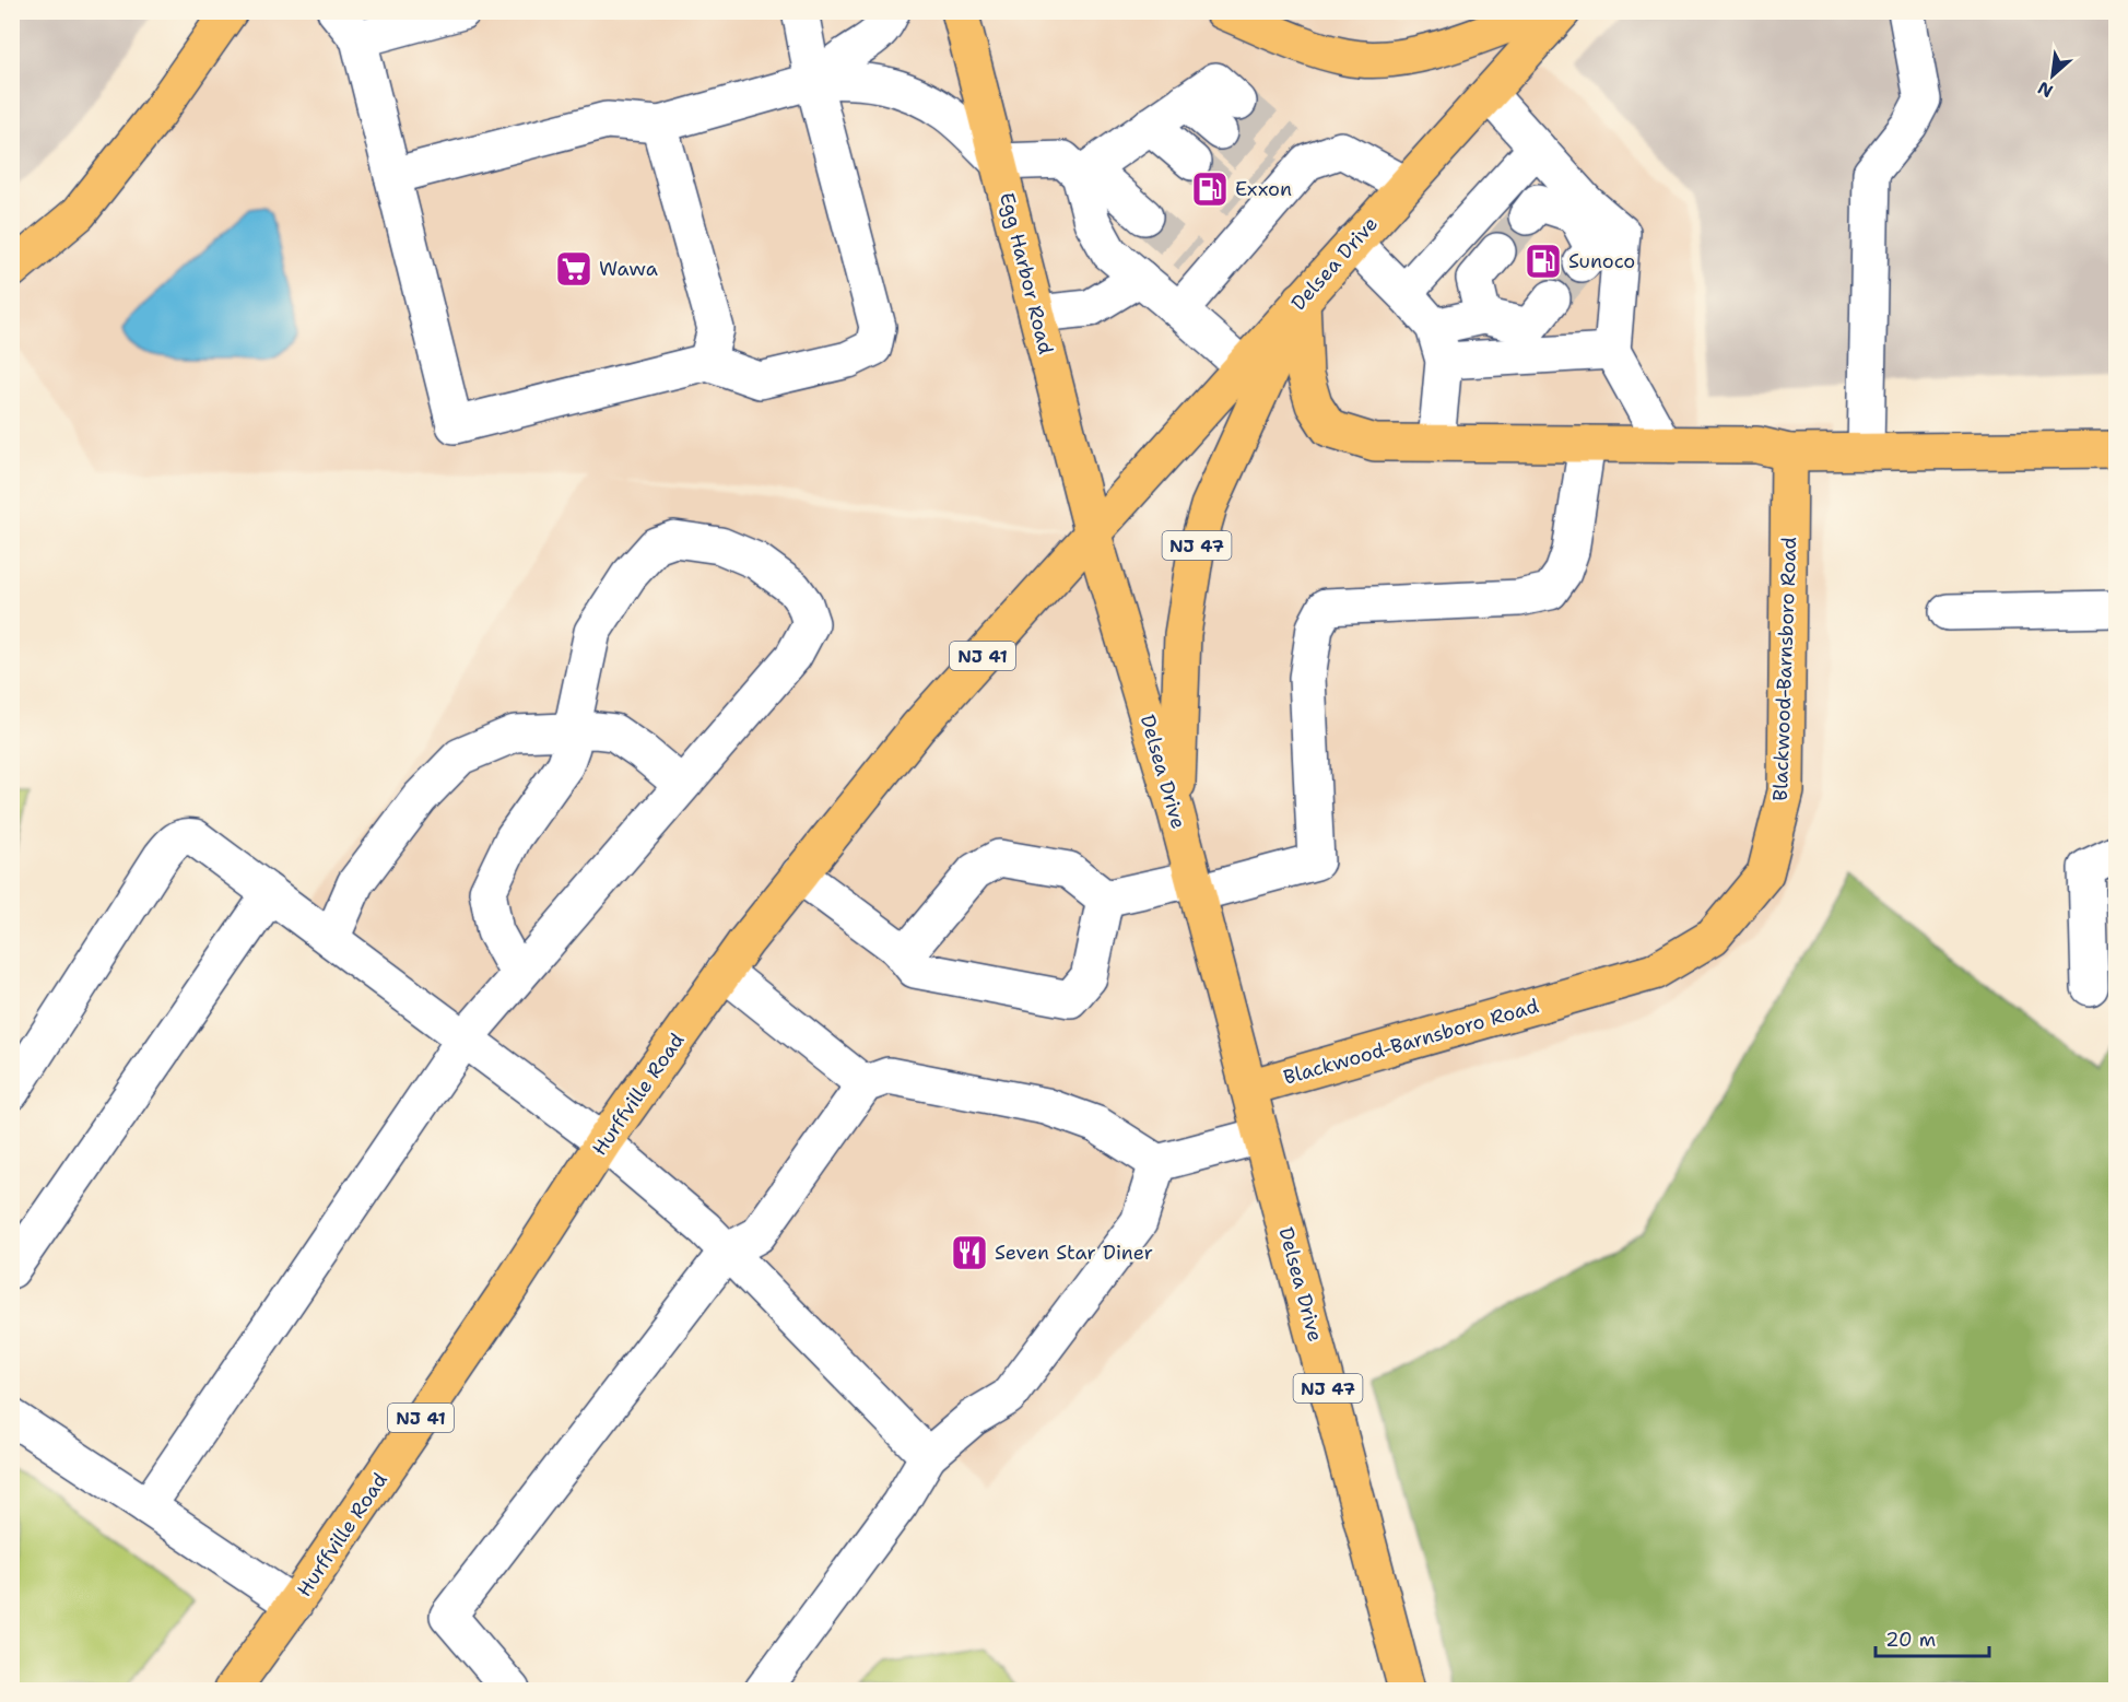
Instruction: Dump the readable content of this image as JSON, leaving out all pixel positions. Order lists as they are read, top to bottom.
{
  "streets": {
    "main road": [
      "Delsea Drive",
      "Egg Harbor Road",
      "NJ 47",
      "NJ 41",
      "Blackwood-Barnsboro Road",
      "Hurffville Road"
    ]
  },
  "crossings": [
    ["Delsea Drive", "Egg Harbor Road"],
    ["Delsea Drive", "NJ 47"],
    ["Delsea Drive", "Blackwood-Barnsboro Road"],
    ["Delsea Drive", "Hurffville Road"],
    ["Egg Harbor Road", "Hurffville Road"]
  ],
  "places": {
    "fuel station": ["Exxon", "Sunoco"],
    "supermarket": ["Wawa"],
    "restaurant": ["Seven Star Diner"]
  },
  "scale_bar": "20 m",
  "north": "bottom left"
}
